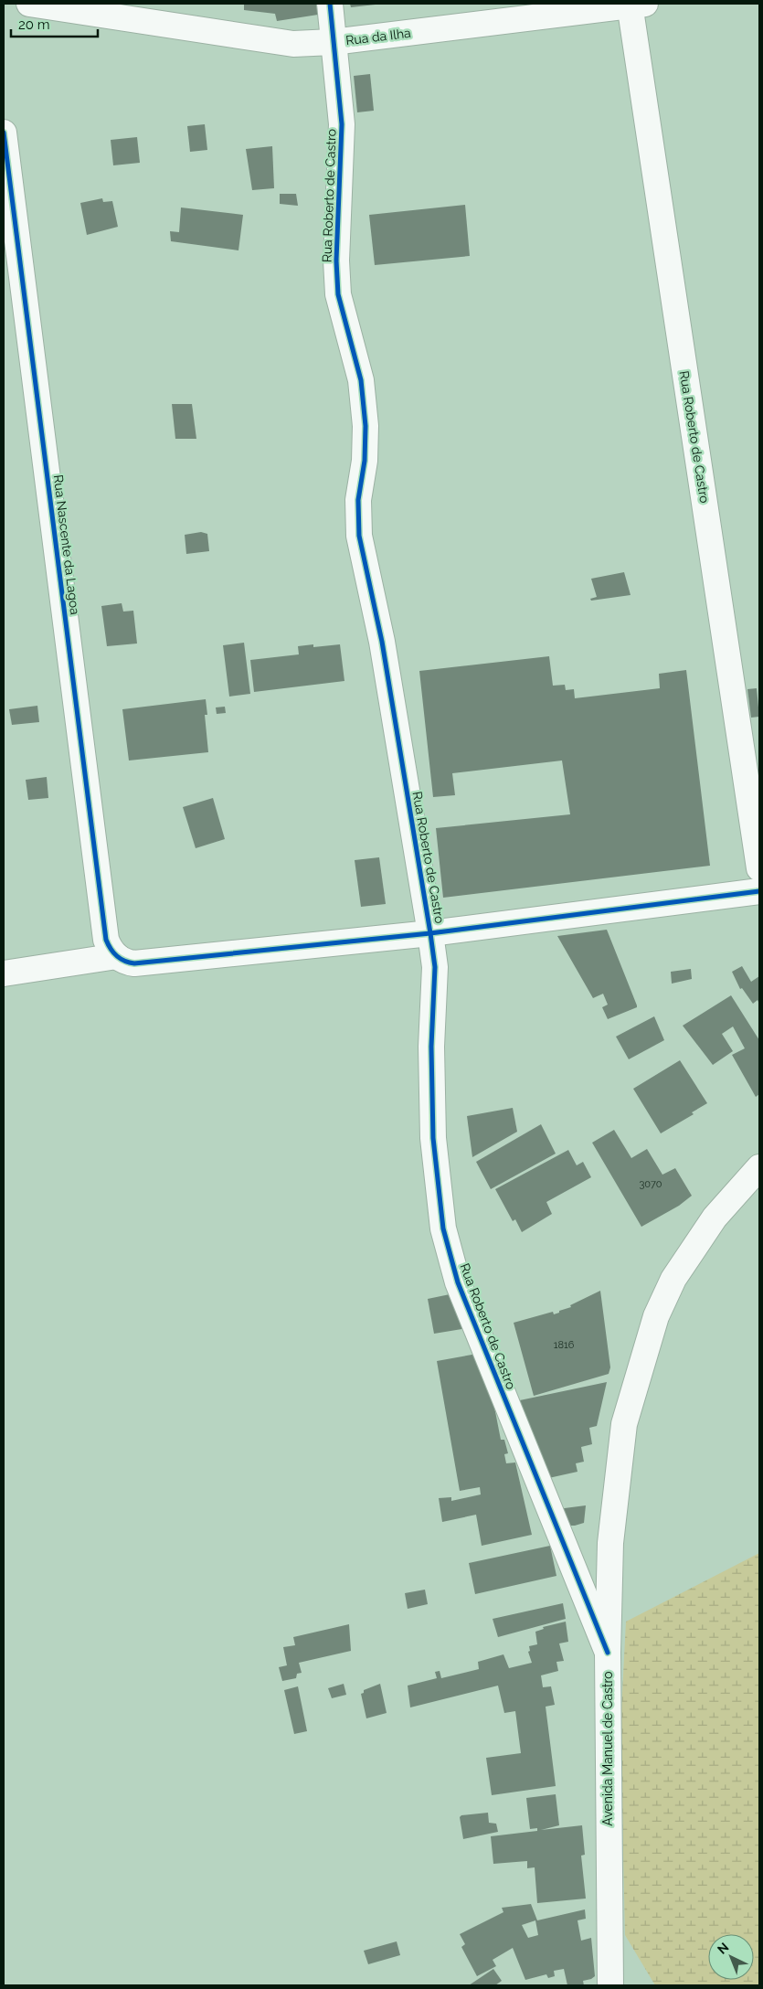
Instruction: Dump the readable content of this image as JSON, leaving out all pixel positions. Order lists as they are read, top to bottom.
{
  "streets": {
    "street": [
      "Rua da Ilha",
      "Rua Roberto de Castro",
      "Rua Nascente da Lagoa",
      "Avenida Manuel de Castro"
    ]
  },
  "crossings": [
    ["Rua da Ilha", "Rua Roberto de Castro"],
    ["Rua Roberto de Castro", "Avenida Manuel de Castro"]
  ],
  "house_numbers": ["3070", "1816"],
  "scale_bar": "20 m",
  "north": "top left"
}
